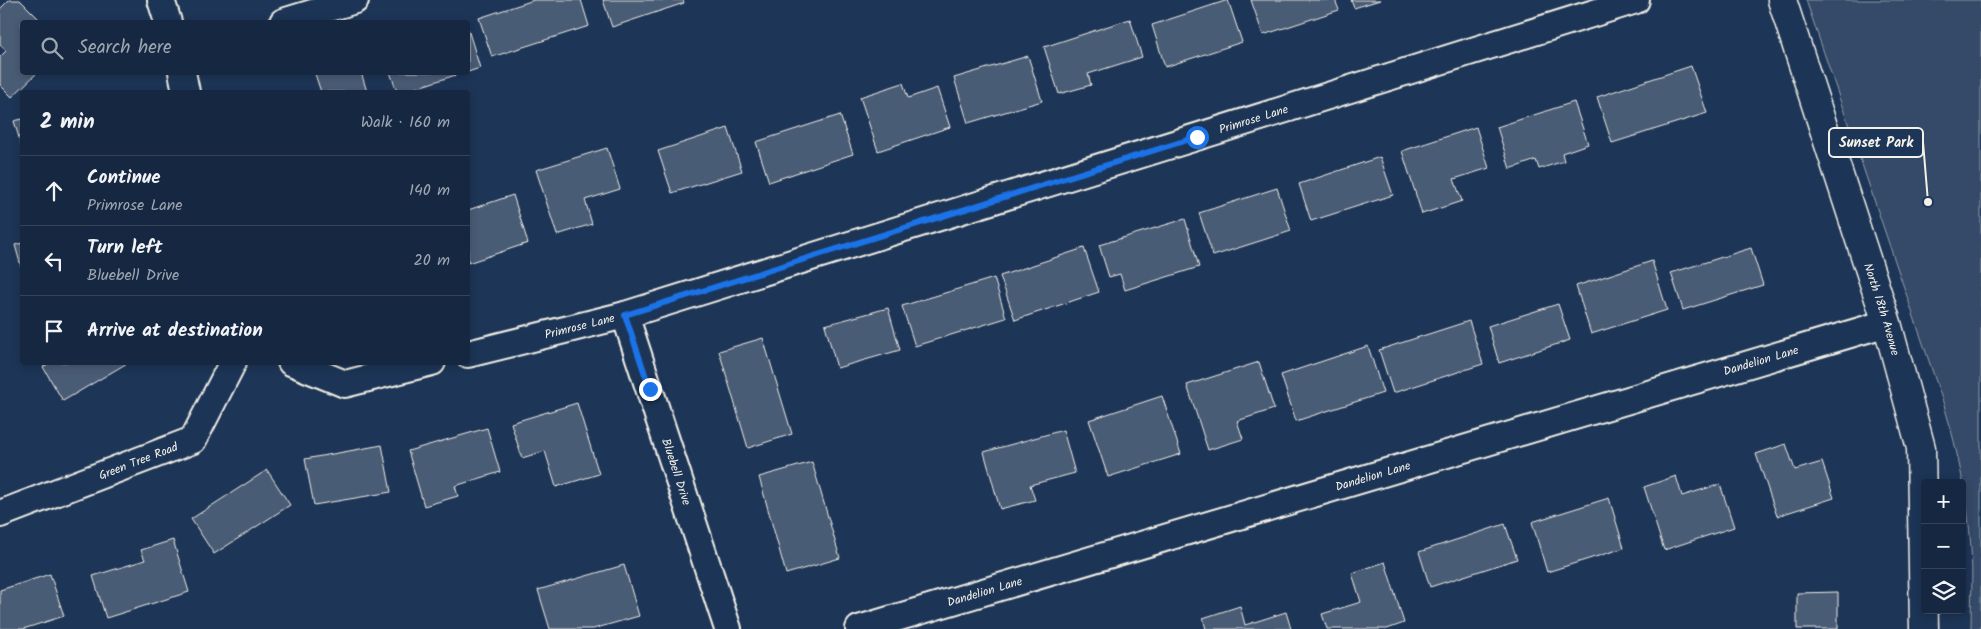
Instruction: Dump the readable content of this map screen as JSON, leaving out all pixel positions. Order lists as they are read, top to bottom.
{
  "streets": {
    "street": [
      "Primrose Lane",
      "North 18th Avenue",
      "Dandelion Lane",
      "Green Tree Road",
      "Bluebell Drive"
    ]
  },
  "crossings": [
    ["Primrose Lane", "Bluebell Drive"],
    ["North 18th Avenue", "Dandelion Lane"]
  ],
  "places": ["Sunset Park"],
  "page": {
    "search": "Search here",
    "heading": ["2 min", "Walk · 160 m"],
    "list": [
      ["Continue", "Primrose Lane", "140 m"],
      ["Turn left", "Bluebell Drive", "20 m"],
      "Arrive at destination"
    ],
    "map_buttons": ["+", "−"]
  }
}
